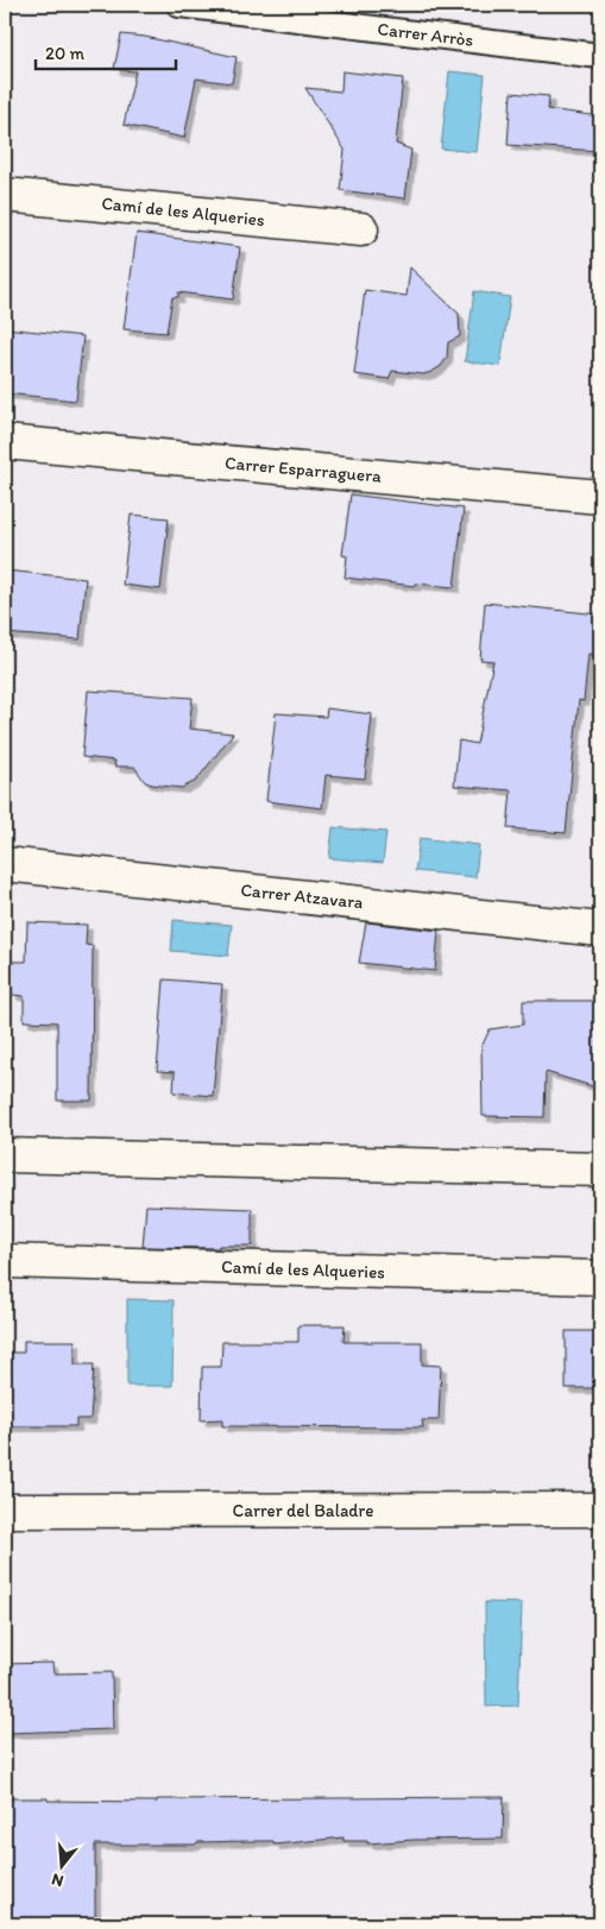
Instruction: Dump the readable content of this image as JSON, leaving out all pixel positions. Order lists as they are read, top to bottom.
{
  "streets": {
    "street": [
      "Camí de les Alqueries",
      "Carrer Esparraguera",
      "Carrer Atzavara",
      "Carrer del Baladre"
    ],
    "lane": ["Carrer Arròs"]
  },
  "scale_bar": "20 m",
  "north": "bottom"
}
